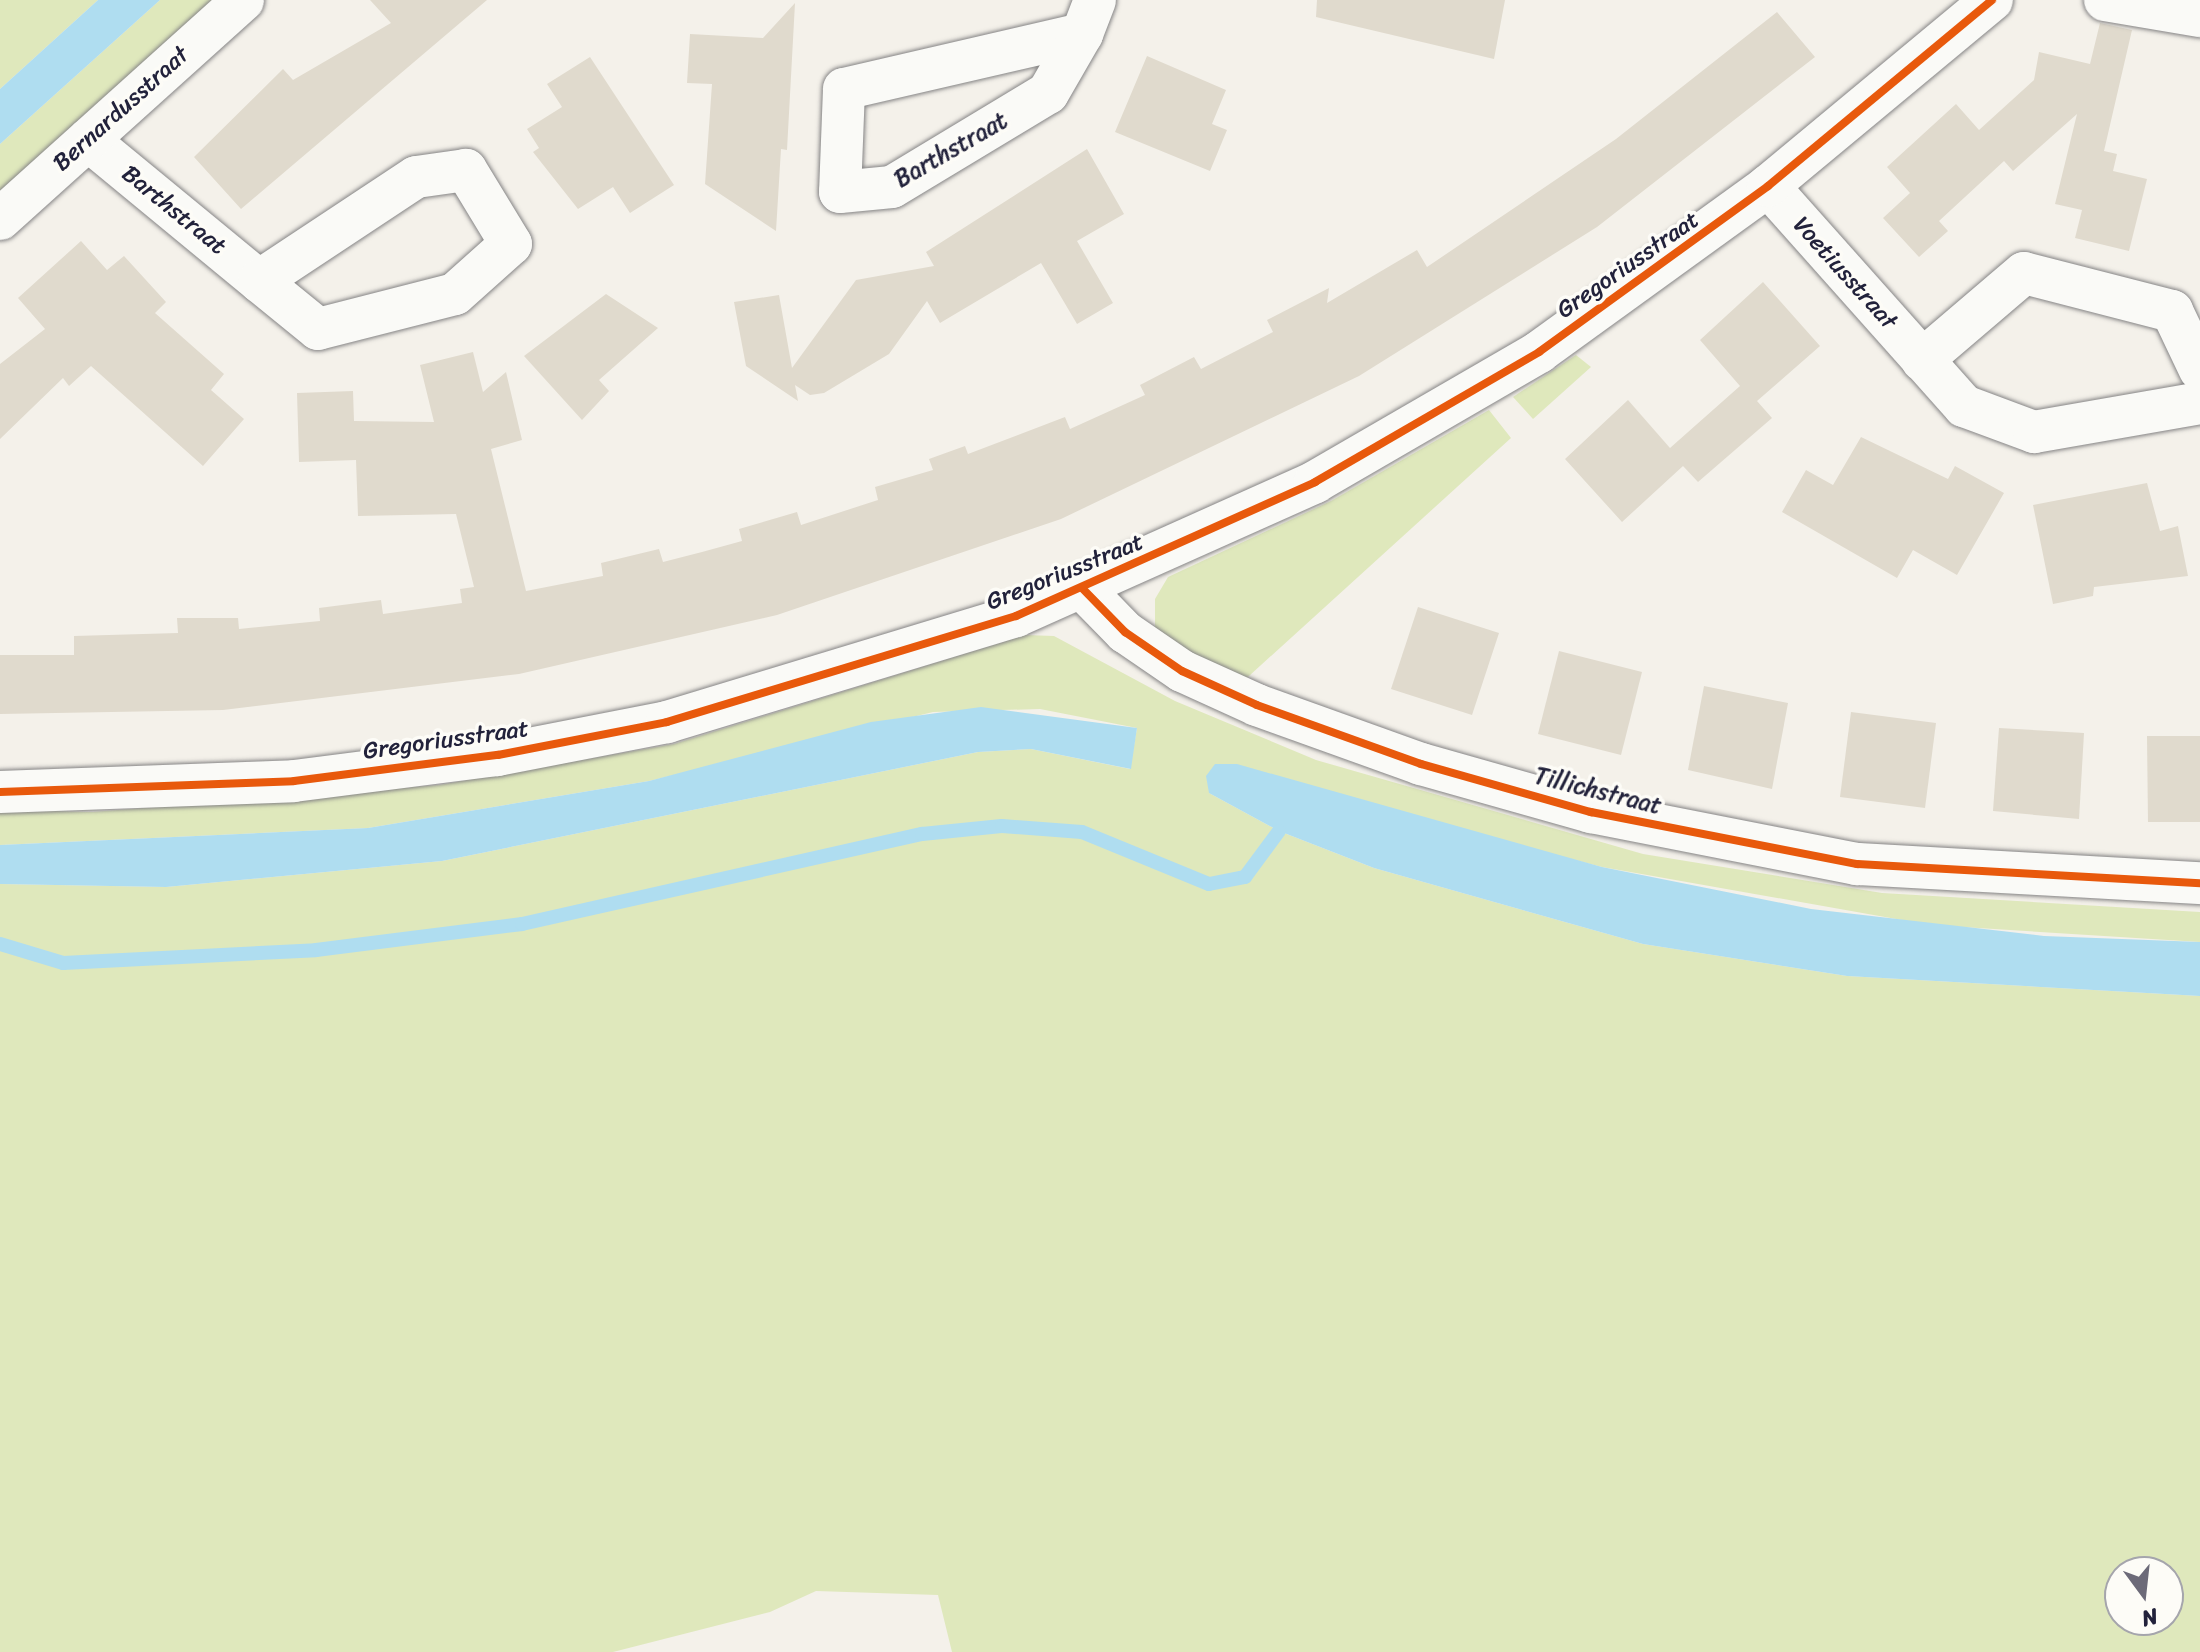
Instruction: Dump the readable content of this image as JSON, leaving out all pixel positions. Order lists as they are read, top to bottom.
{
  "streets": {
    "street": [
      "Bernardusstraat",
      "Barthstraat",
      "Gregoriusstraat",
      "Voetiusstraat",
      "Tillichstraat"
    ]
  },
  "crossings": [
    ["Bernardusstraat", "Barthstraat"],
    ["Gregoriusstraat", "Voetiusstraat"],
    ["Gregoriusstraat", "Tillichstraat"]
  ],
  "north": "bottom"
}
